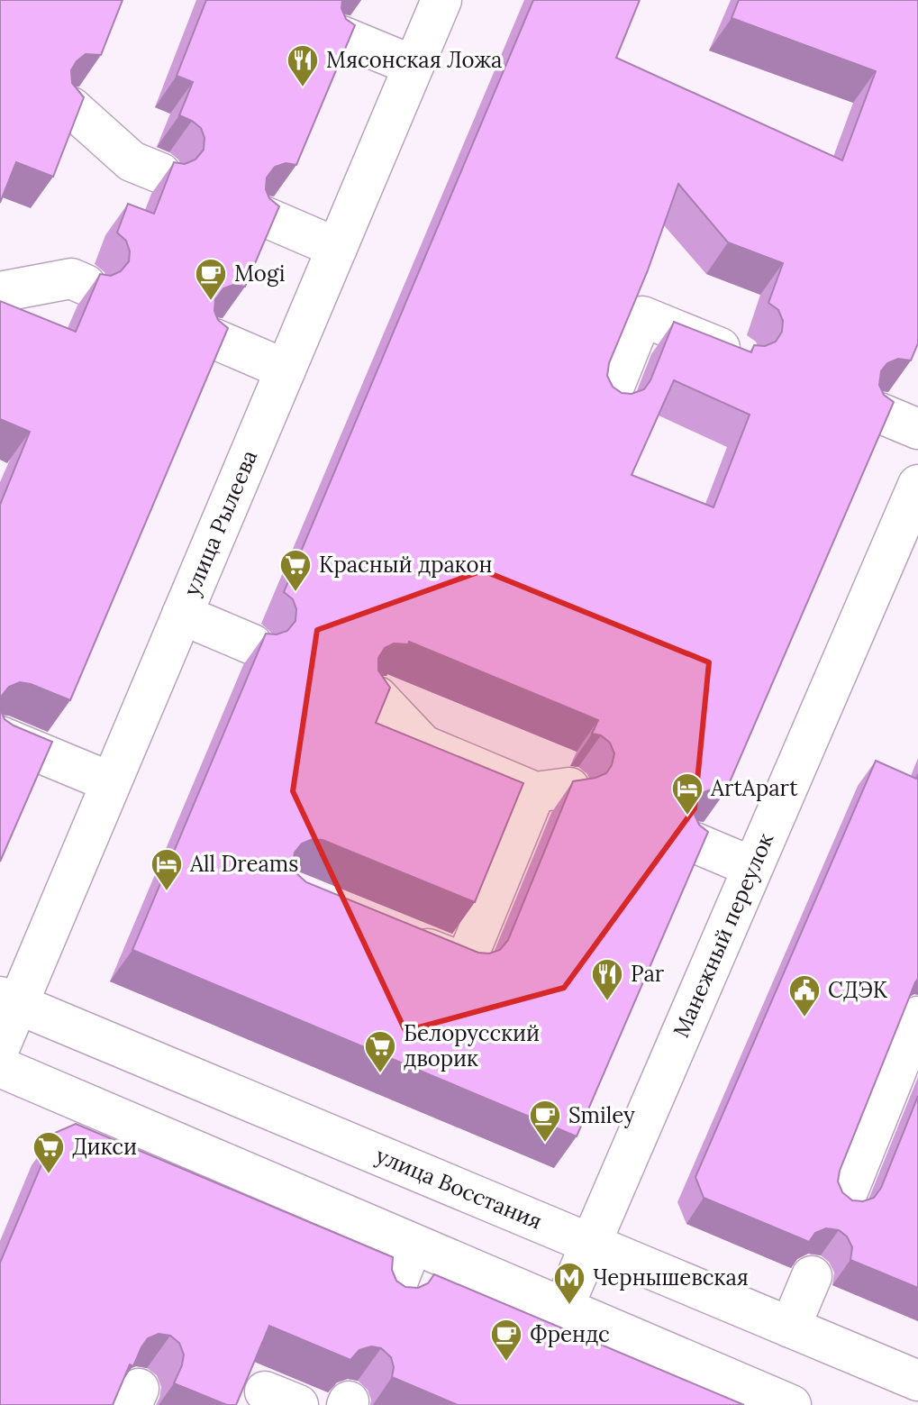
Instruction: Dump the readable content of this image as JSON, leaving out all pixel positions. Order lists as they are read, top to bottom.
{
  "streets": {
    "street": ["улица Рылеева", "Манежный переулок", "улица Восстания"]
  },
  "crossings": [
    ["улица Рылеева", "улица Восстания"],
    ["Манежный переулок", "улица Восстания"]
  ],
  "places": {
    "restaurant": ["Мясонская Ложа", "Par"],
    "cafe": ["Mogi", "Smiley", "Френдс"],
    "supermarket": ["Красный дракон", "Белорусский дворик", "Дикси"],
    "hotel": ["ArtApart", "All Dreams"],
    "public building": ["СДЭК"],
    "metro station": ["Чернышевская"]
  }
}
